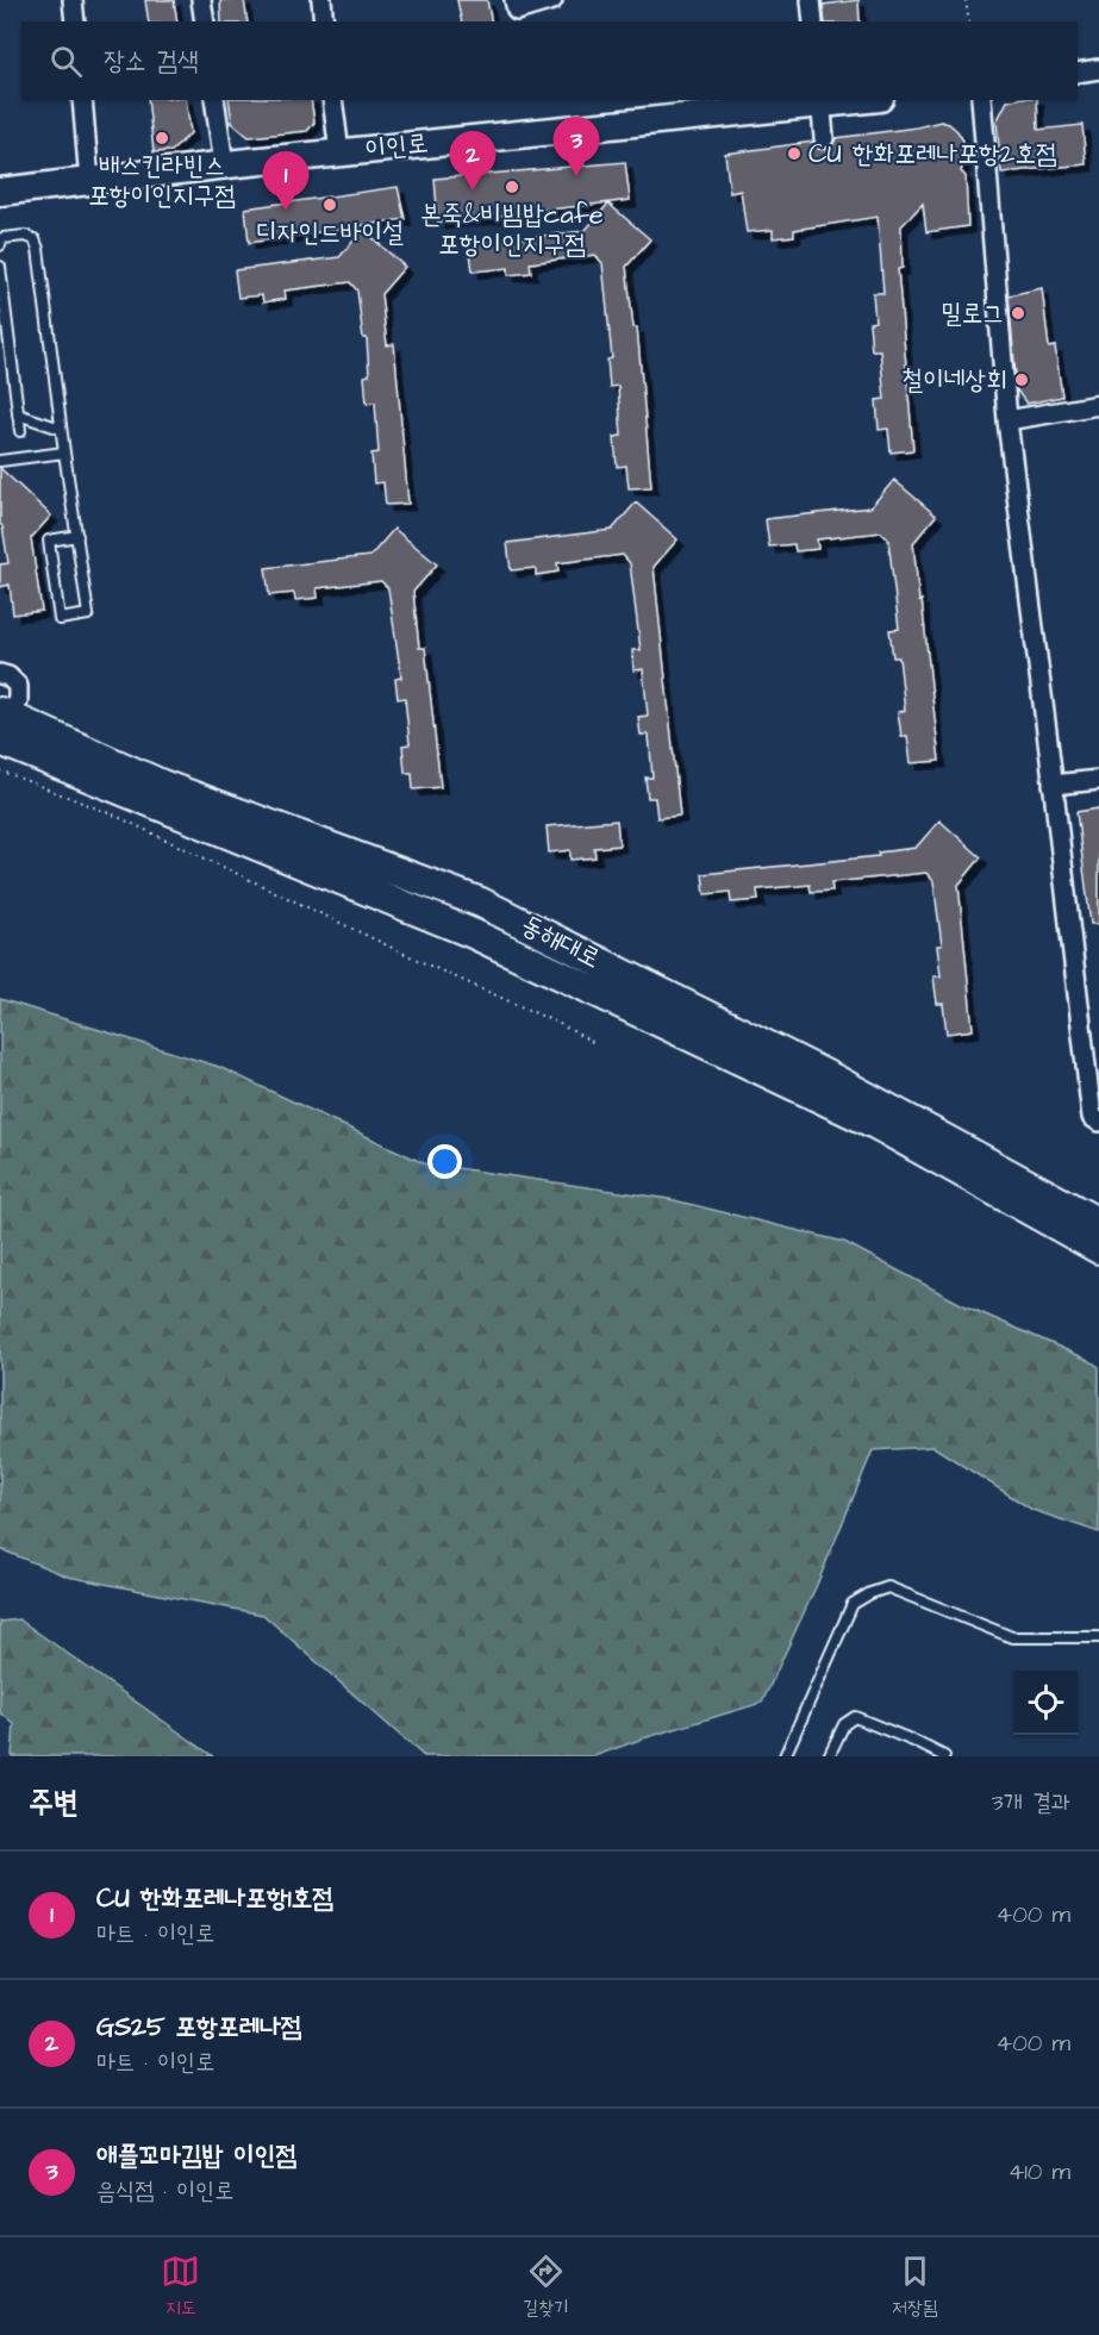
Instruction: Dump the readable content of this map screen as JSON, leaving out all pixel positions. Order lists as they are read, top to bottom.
{
  "streets": {
    "main road": ["동해대로"],
    "street": ["이인로"]
  },
  "places": [
    "배스킨라빈스 포항이인지구점",
    "CU 한화포레나포항2호점",
    "본죽&비빔밥cafe 포항이인지구점",
    "디자인드바이설",
    "밀로그",
    "철이네상회"
  ],
  "page": {
    "search": "장소 검색",
    "pins": ["3", "2", "1"],
    "heading": ["주변", "3개 결과"],
    "list": [
      {
        "mark": "1",
        "name": "CU 한화포레나포항1호점",
        "note": "마트 · 이인로",
        "value": "400 m"
      },
      {
        "mark": "2",
        "name": "GS25 포항포레나점",
        "note": "마트 · 이인로",
        "value": "400 m"
      },
      {
        "mark": "3",
        "name": "애플꼬마김밥 이인점",
        "note": "음식점 · 이인로",
        "value": "410 m"
      }
    ],
    "nav": ["지도", "길찾기", "저장됨"]
  }
}
